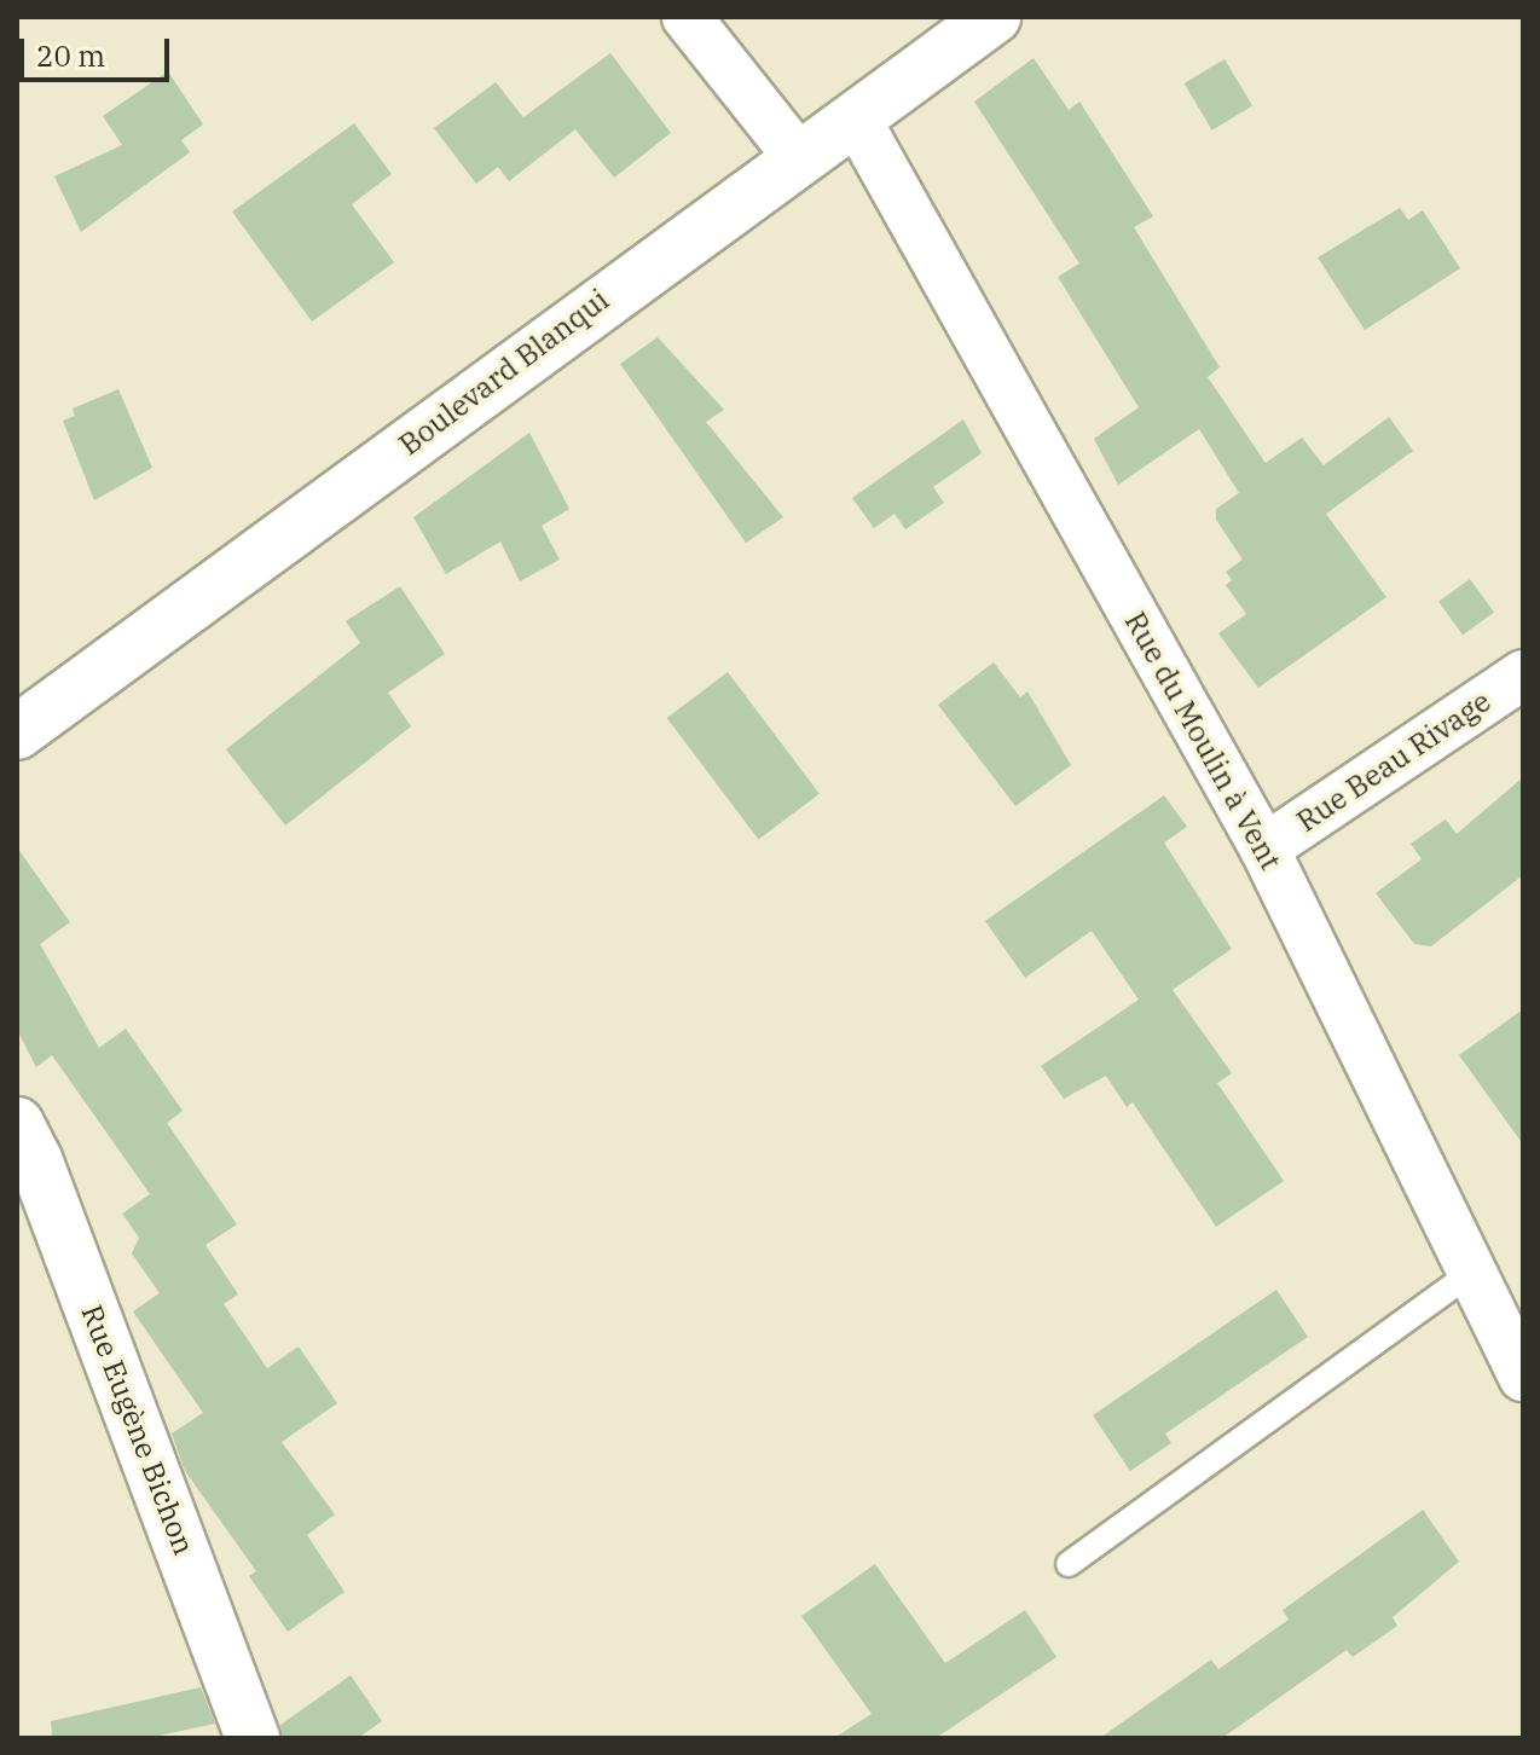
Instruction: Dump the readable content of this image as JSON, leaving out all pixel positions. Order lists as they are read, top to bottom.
{
  "streets": {
    "street": [
      "Boulevard Blanqui",
      "Rue du Moulin à Vent",
      "Rue Beau Rivage",
      "Rue Eugène Bichon"
    ]
  },
  "crossings": [
    ["Boulevard Blanqui", "Rue du Moulin à Vent"],
    ["Rue du Moulin à Vent", "Rue Beau Rivage"]
  ],
  "scale_bar": "20 m"
}
